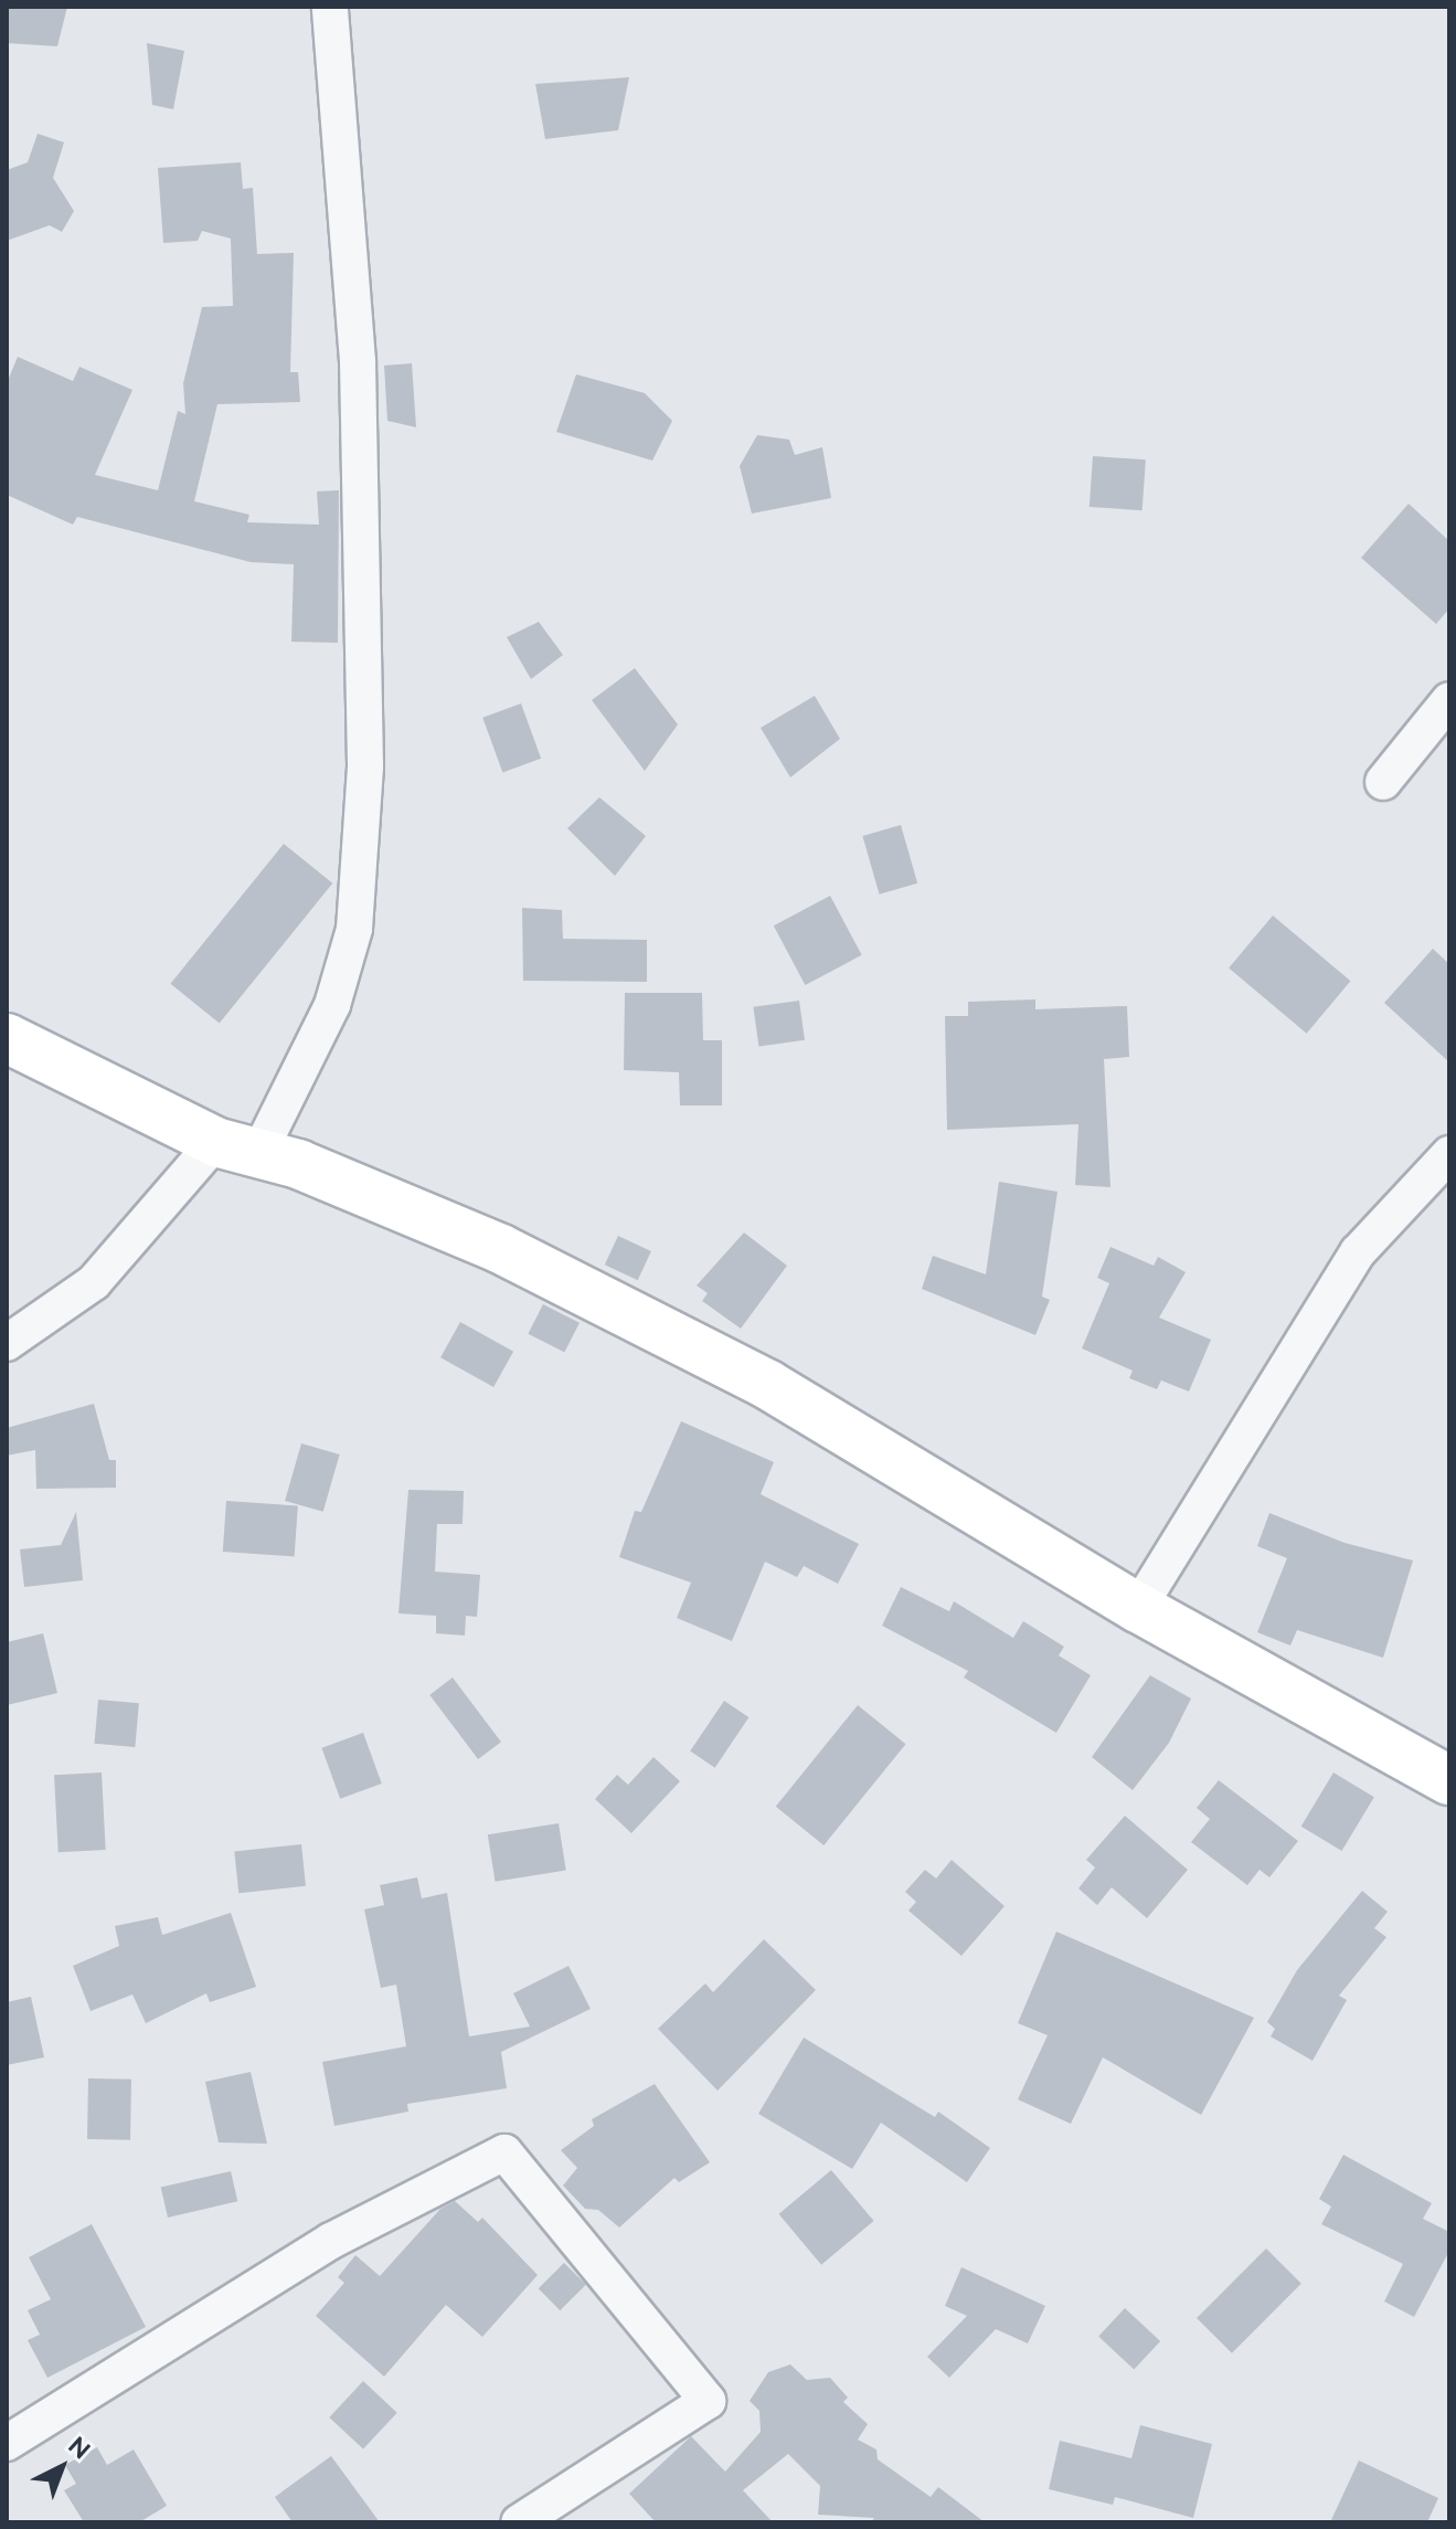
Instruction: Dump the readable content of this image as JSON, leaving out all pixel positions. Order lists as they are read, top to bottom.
{
  "north": "top right"
}
